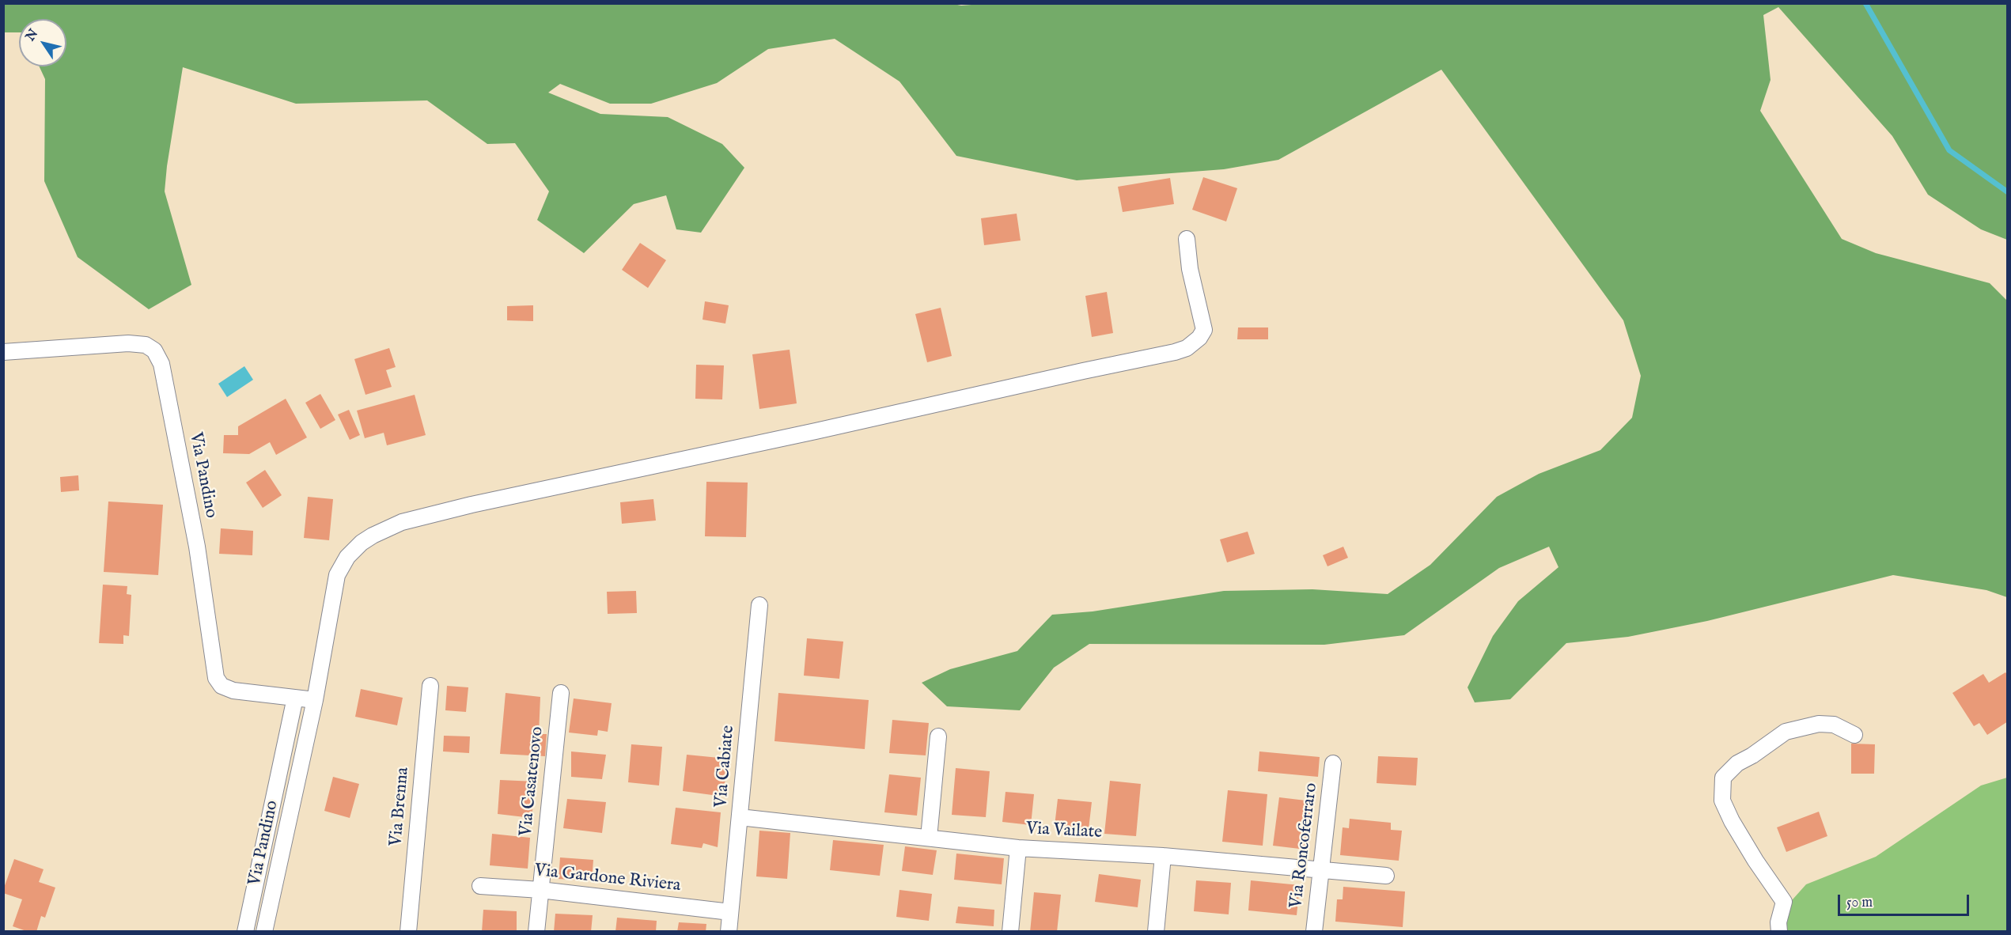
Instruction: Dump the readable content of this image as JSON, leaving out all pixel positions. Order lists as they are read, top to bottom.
{
  "streets": {
    "street": [
      "Via Pandino",
      "Via Cabiate",
      "Via Casatenovo",
      "Via Brenna",
      "Via Vailate",
      "Via Roncoferraro",
      "Via Gardone Riviera"
    ]
  },
  "crossings": [
    ["Via Cabiate", "Via Vailate"],
    ["Via Cabiate", "Via Gardone Riviera"],
    ["Via Casatenovo", "Via Gardone Riviera"],
    ["Via Vailate", "Via Roncoferraro"]
  ],
  "scale_bar": "50 m",
  "north": "top left"
}
